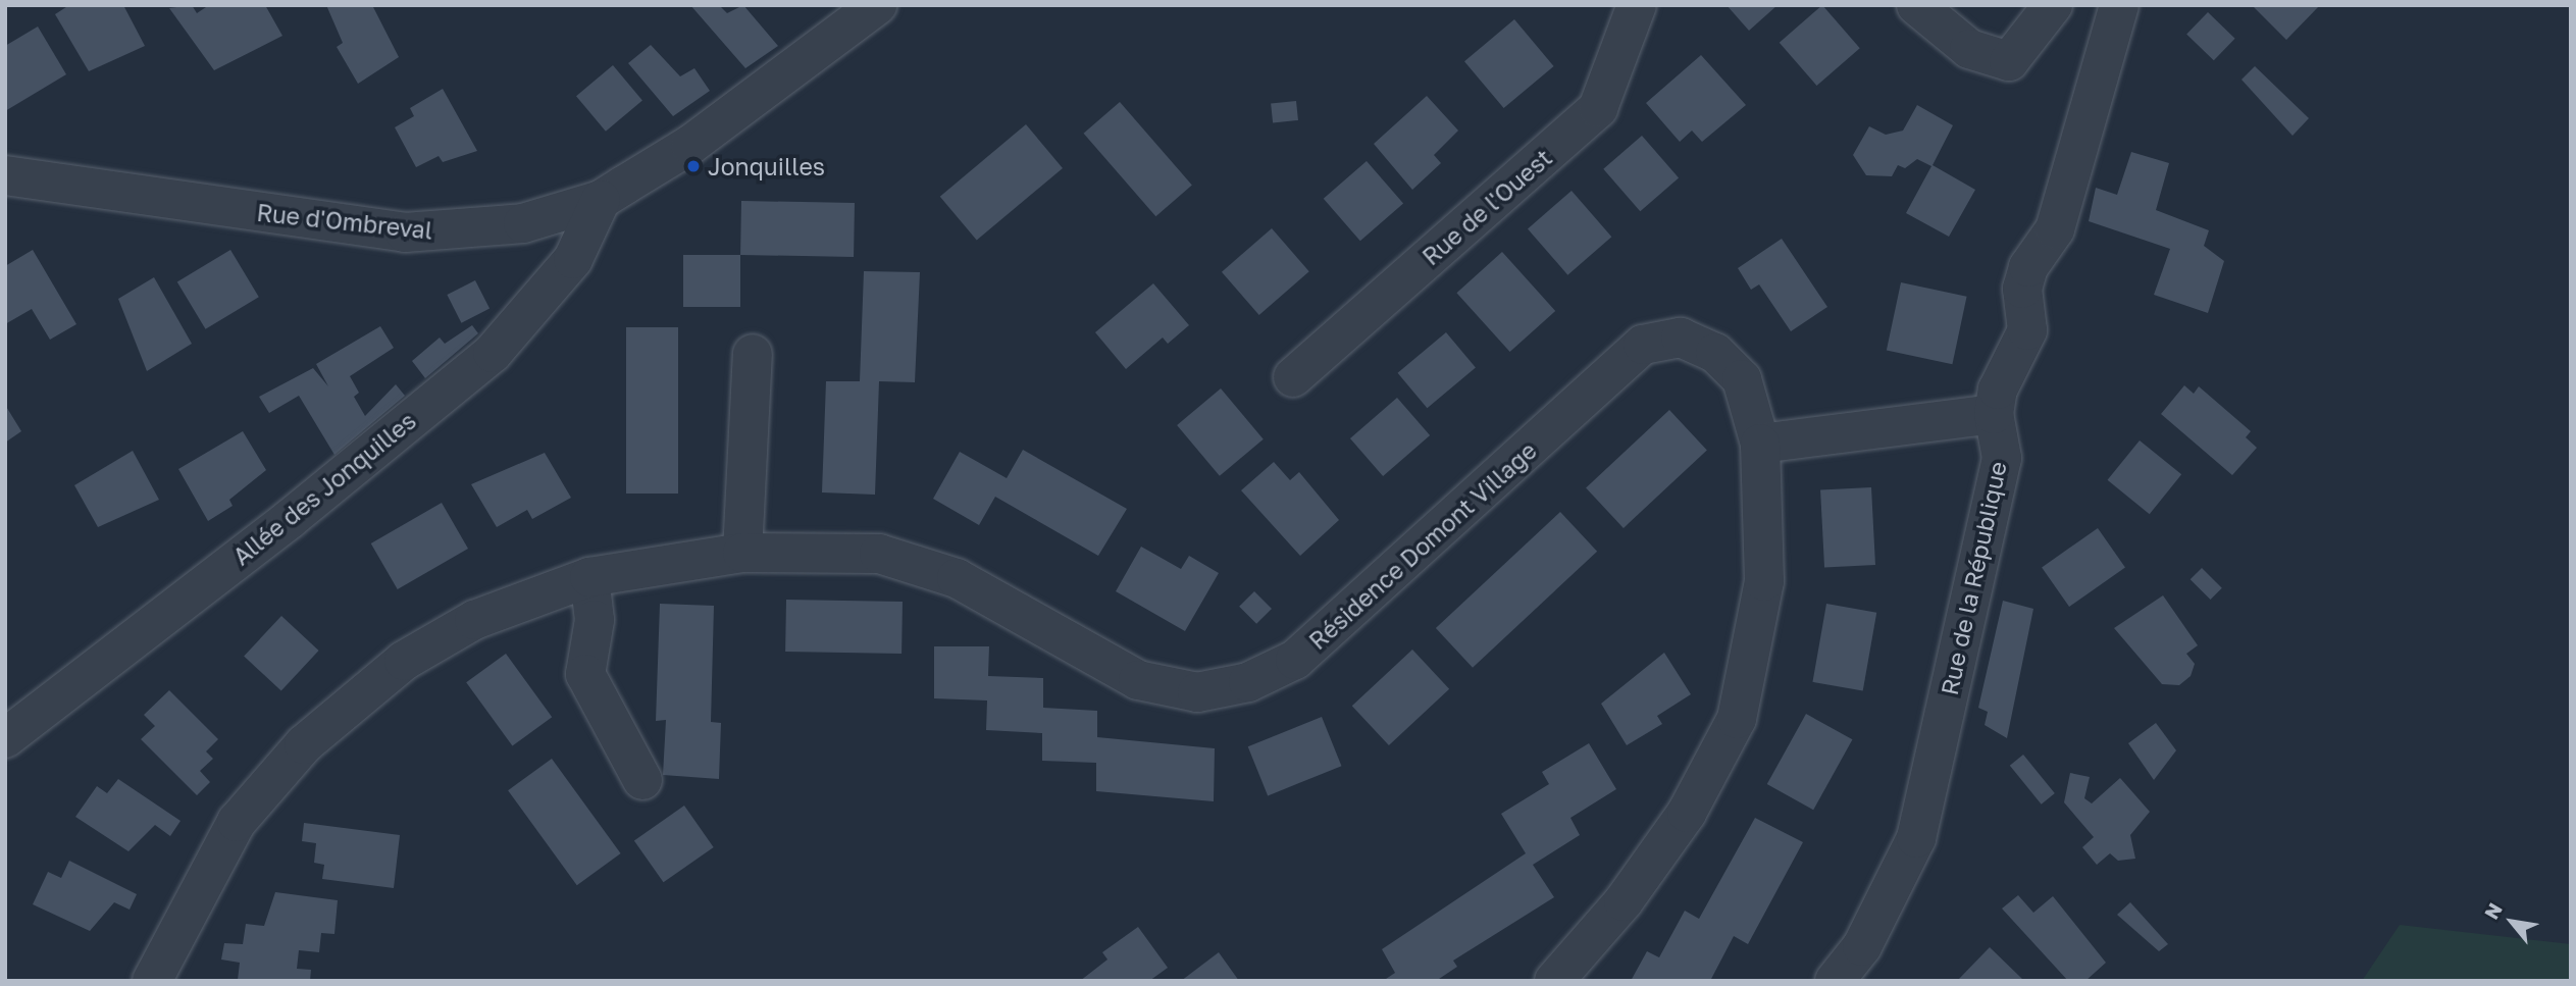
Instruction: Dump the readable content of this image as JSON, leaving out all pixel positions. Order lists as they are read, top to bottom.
{
  "streets": {
    "street": [
      "Rue de l'Ouest",
      "Rue d'Ombreval",
      "Allée des Jonquilles",
      "Résidence Domont Village",
      "Rue de la République"
    ]
  },
  "crossings": [
    ["Rue d'Ombreval", "Allée des Jonquilles"]
  ],
  "places": ["Jonquilles"],
  "north": "top left"
}
